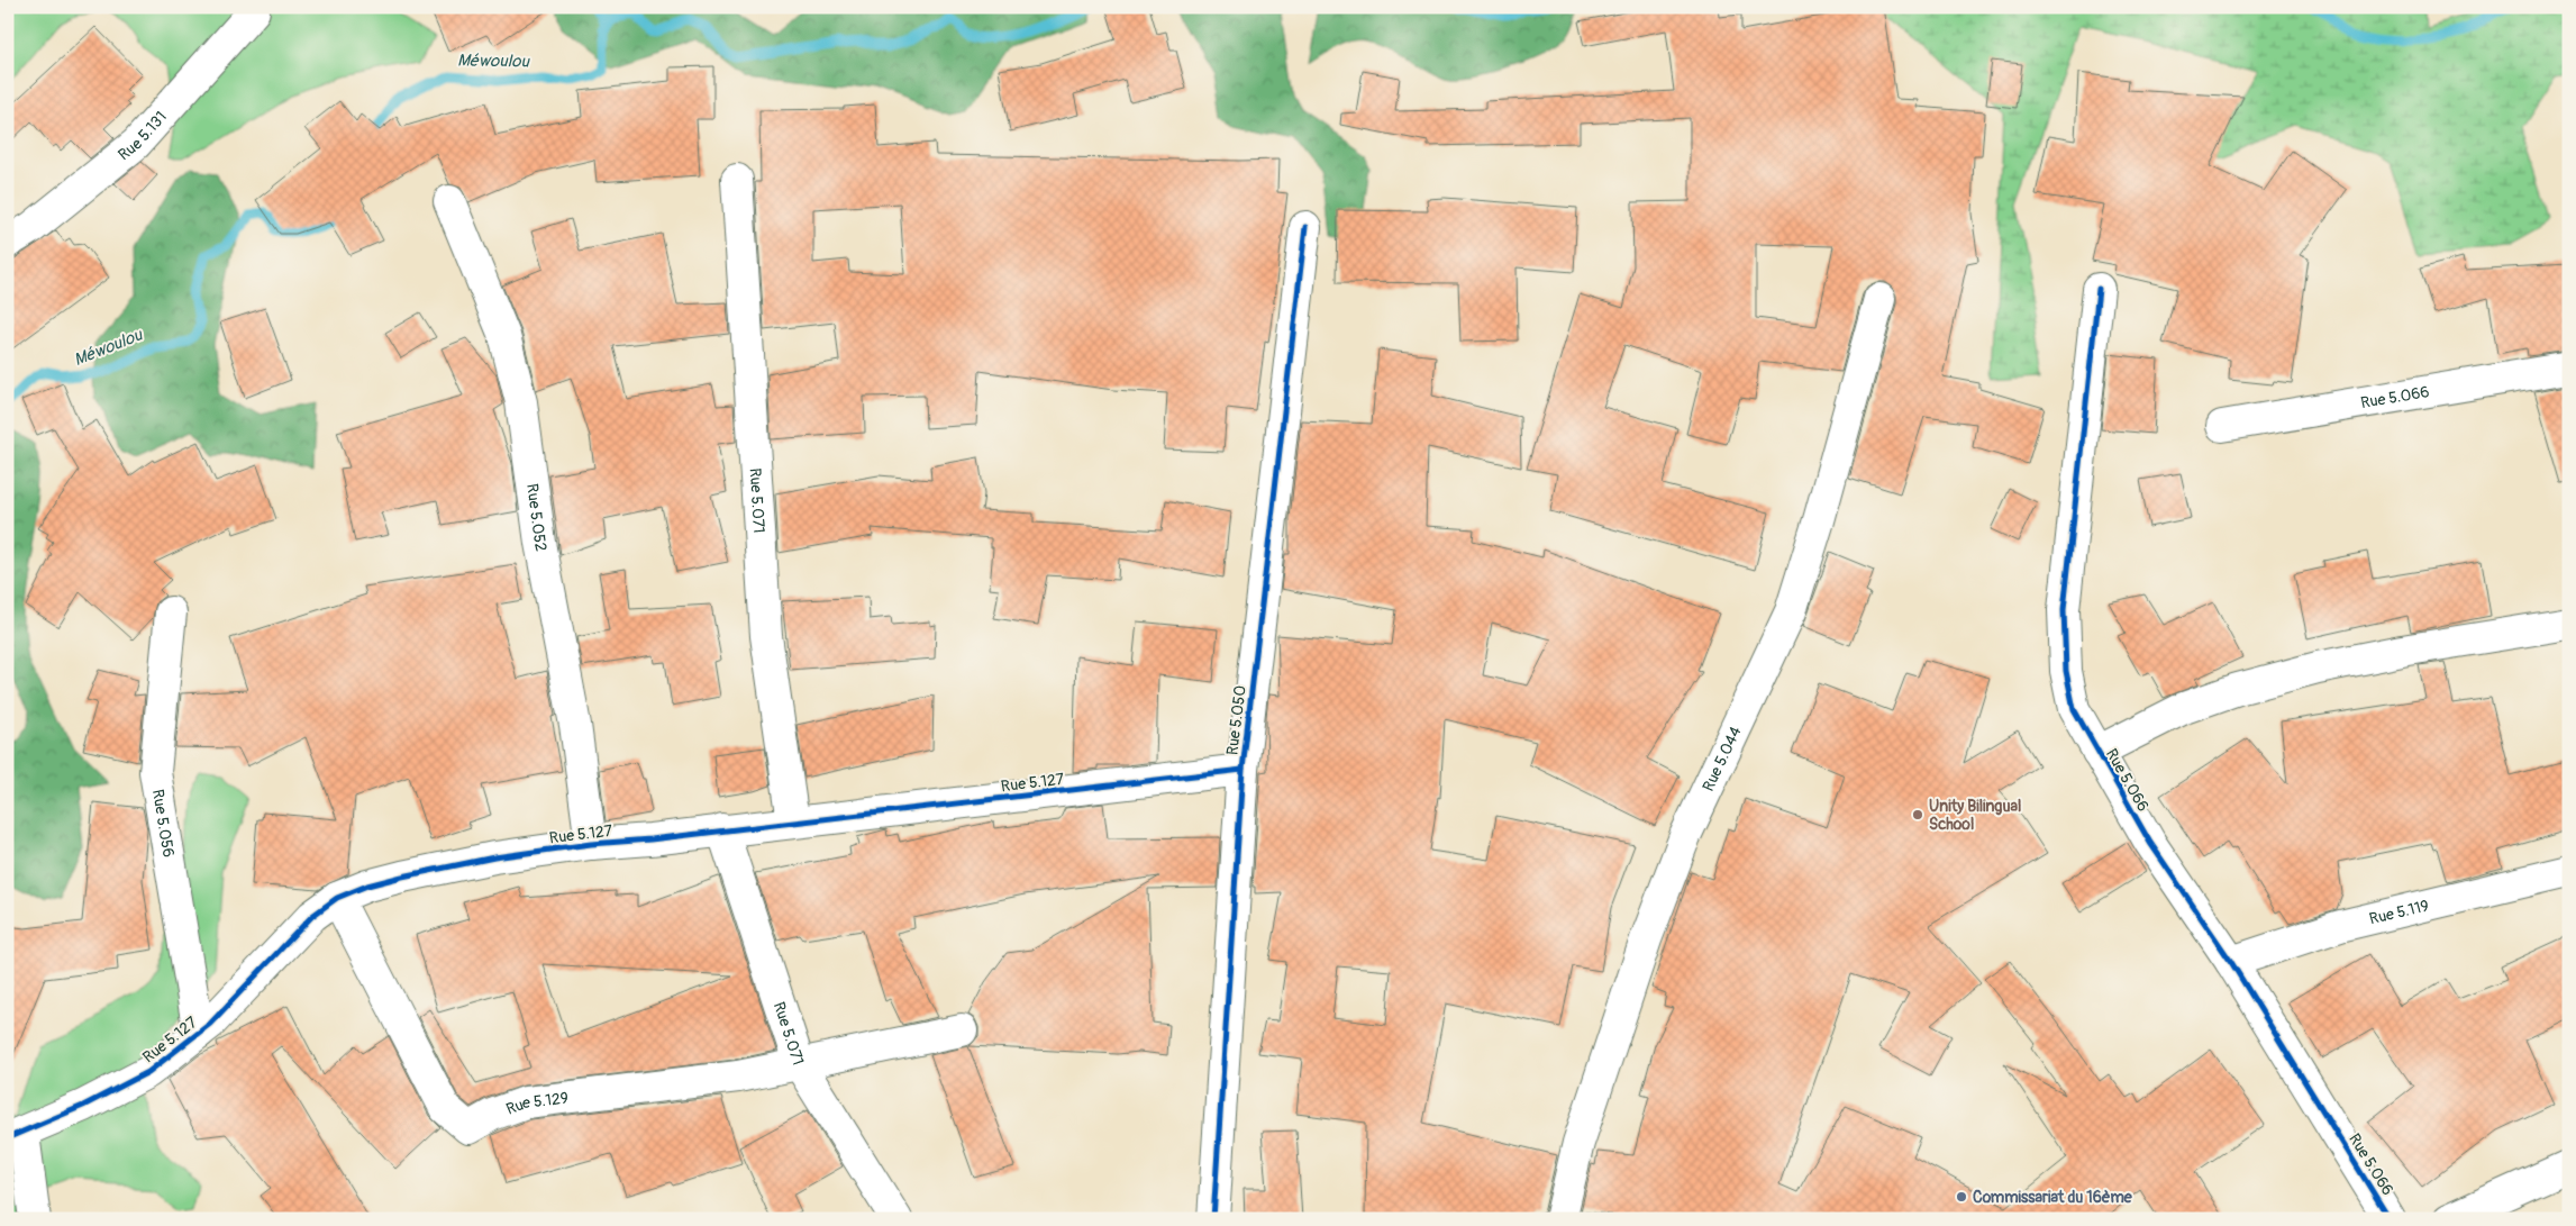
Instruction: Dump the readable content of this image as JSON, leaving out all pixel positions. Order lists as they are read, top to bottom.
{
  "streets": {
    "street": [
      "Rue 5.131",
      "Rue 5.066",
      "Rue 5.071",
      "Rue 5.052",
      "Rue 5.050",
      "Rue 5.044",
      "Rue 5.127",
      "Rue 5.056",
      "Rue 5.119",
      "Rue 5.129"
    ]
  },
  "crossings": [
    ["Rue 5.066", "Rue 5.119"],
    ["Rue 5.071", "Rue 5.127"],
    ["Rue 5.071", "Rue 5.129"],
    ["Rue 5.052", "Rue 5.127"],
    ["Rue 5.050", "Rue 5.127"],
    ["Rue 5.127", "Rue 5.056"],
    ["Rue 5.127", "Rue 5.129"]
  ],
  "water": ["Méwoulou"],
  "places": ["Unity Bilingual School", "Commissariat du 16ème"]
}
